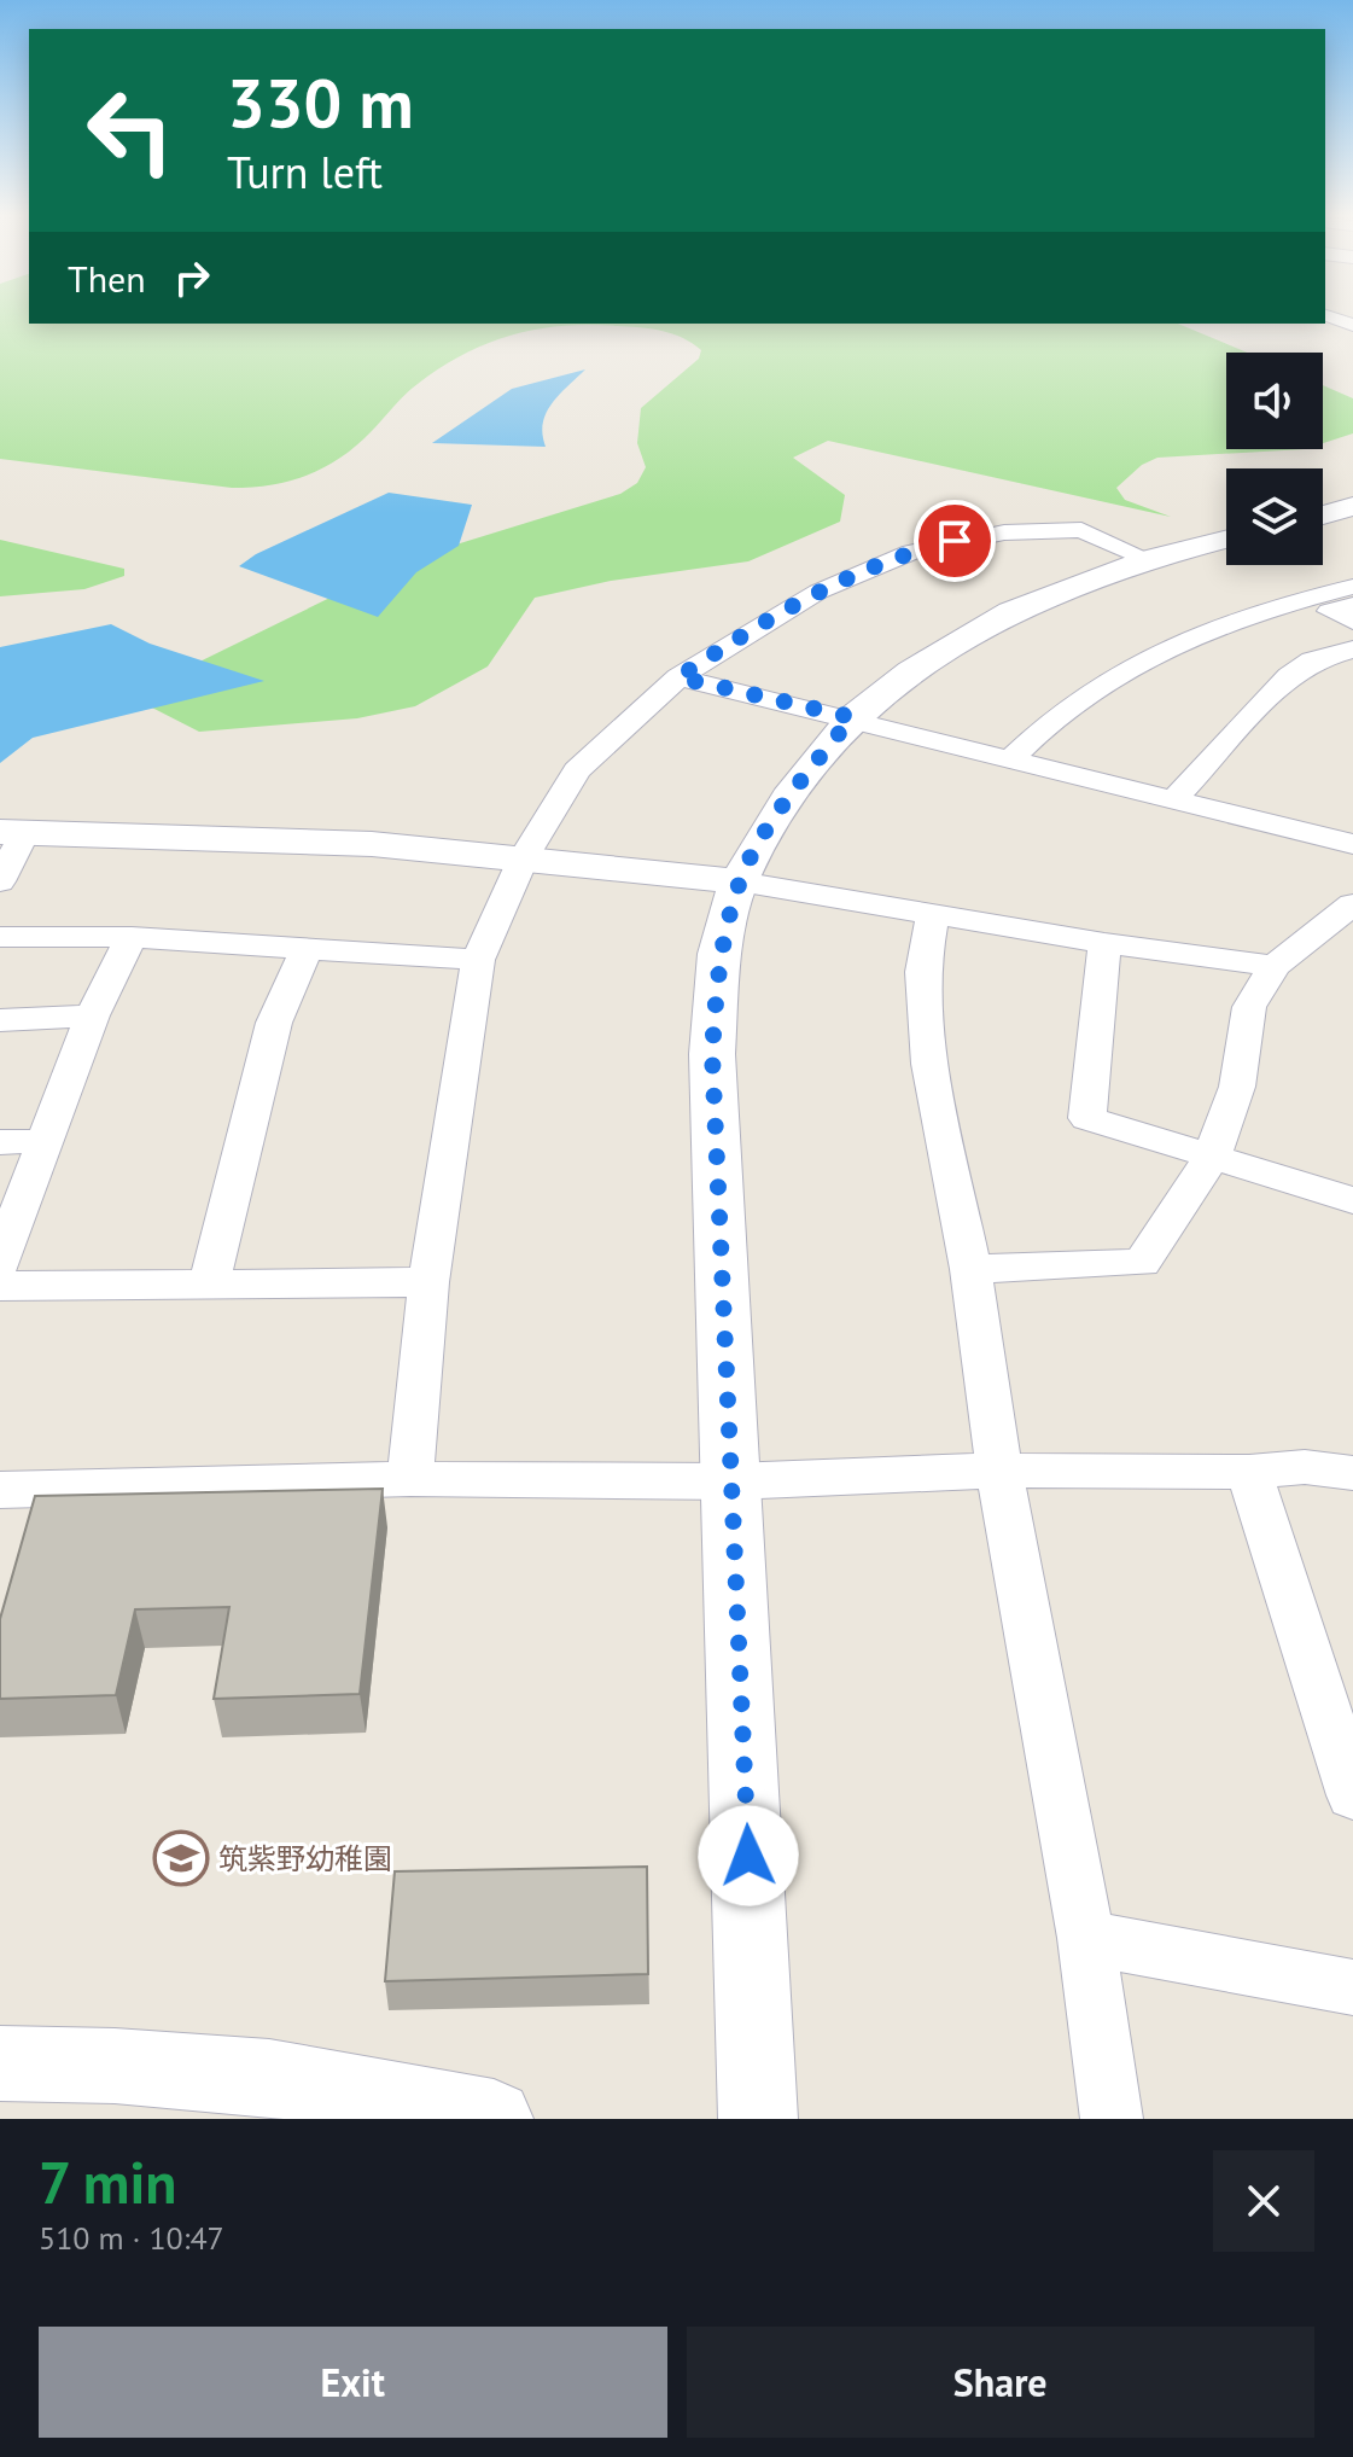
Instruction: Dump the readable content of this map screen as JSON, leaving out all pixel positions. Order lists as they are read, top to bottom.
{
  "places": {
    "school or university": ["筑紫野幼稚園"]
  },
  "page": {
    "turn": ["330 m", "Turn left"],
    "then": "Then",
    "heading": ["7 min", "510 m · 10:47"],
    "buttons": ["Exit", "Share"]
  }
}
